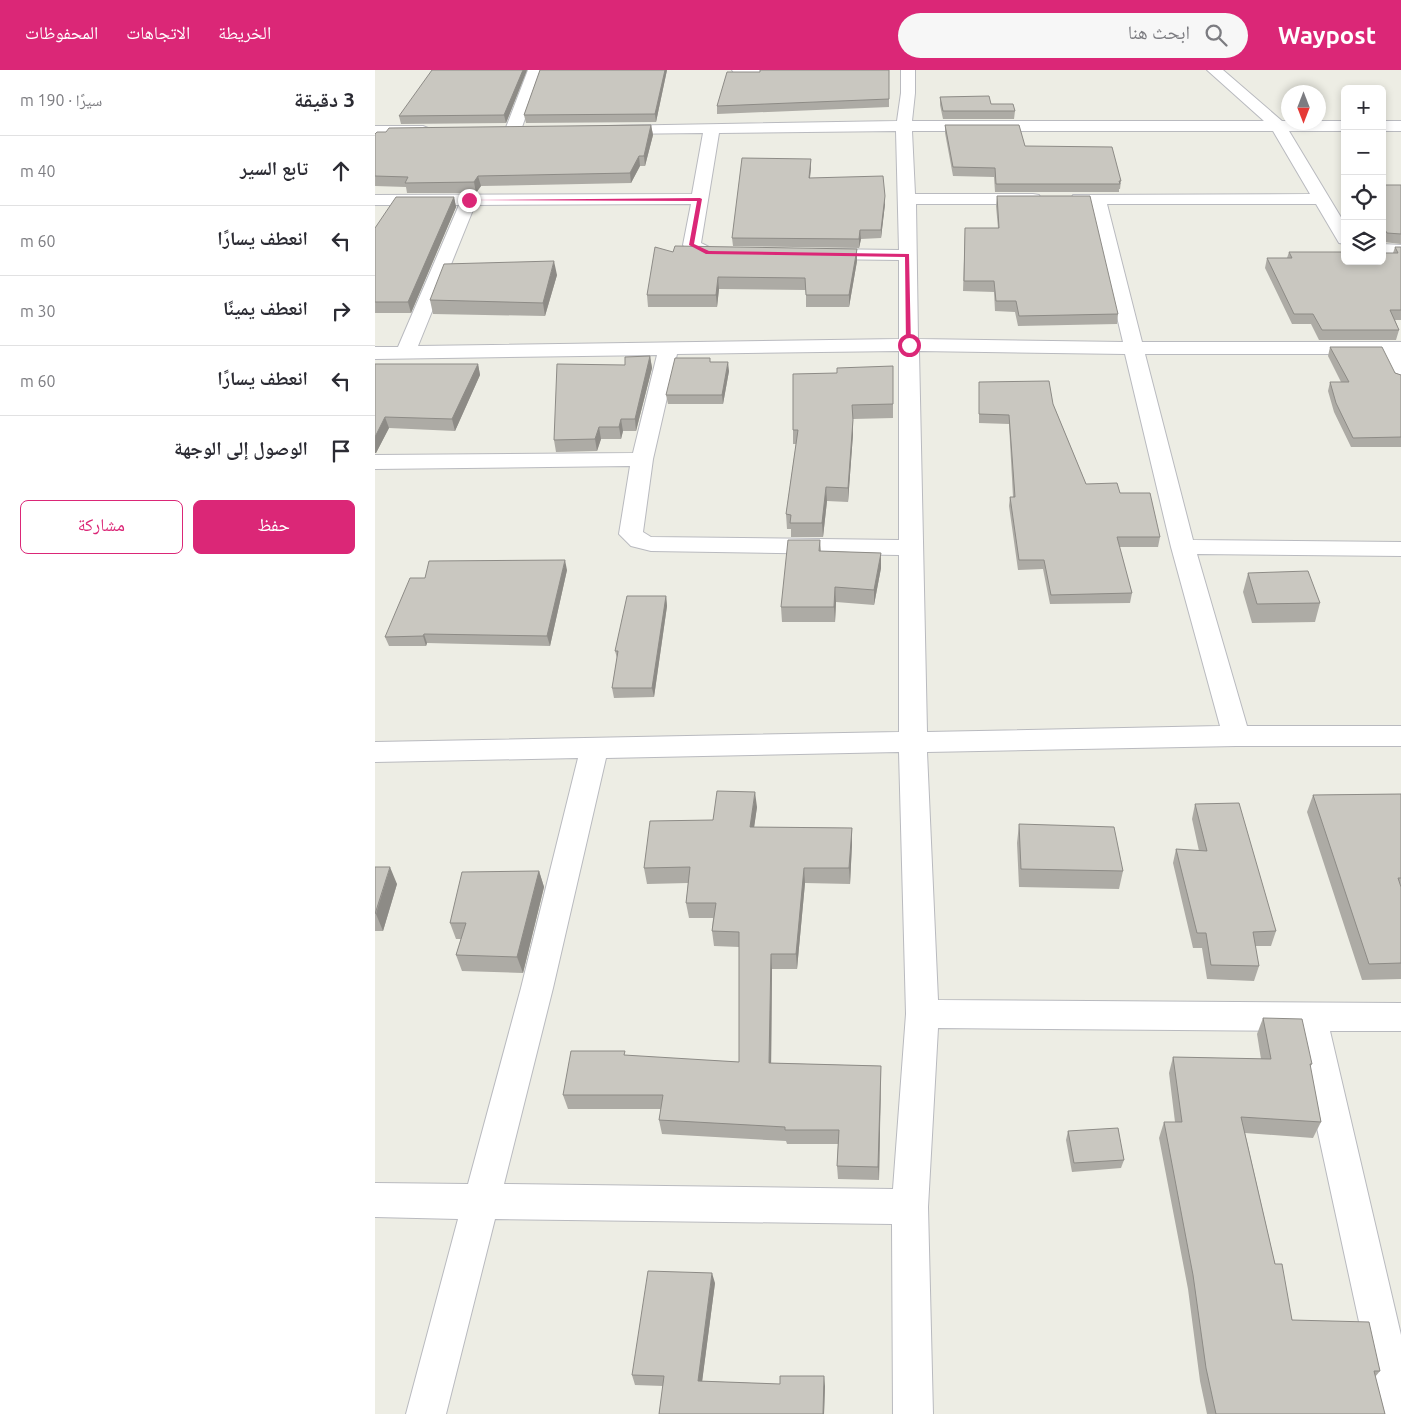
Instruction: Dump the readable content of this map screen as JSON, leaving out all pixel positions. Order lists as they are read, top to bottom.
{
  "north": "bottom",
  "page": {
    "header": "Waypost",
    "search": "ابحث هنا",
    "nav": ["الخريطة", "الاتجاهات", "المحفوظات"],
    "heading": ["3 دقيقة", "سيرًا · 190 m"],
    "map_buttons": ["+", "−"],
    "list": [
      ["تابع السير", "40 m"],
      ["انعطف يسارًا", "60 m"],
      ["انعطف يمينًا", "30 m"],
      ["انعطف يسارًا", "60 m"],
      "الوصول إلى الوجهة"
    ],
    "buttons": ["حفظ", "مشاركة"]
  }
}
